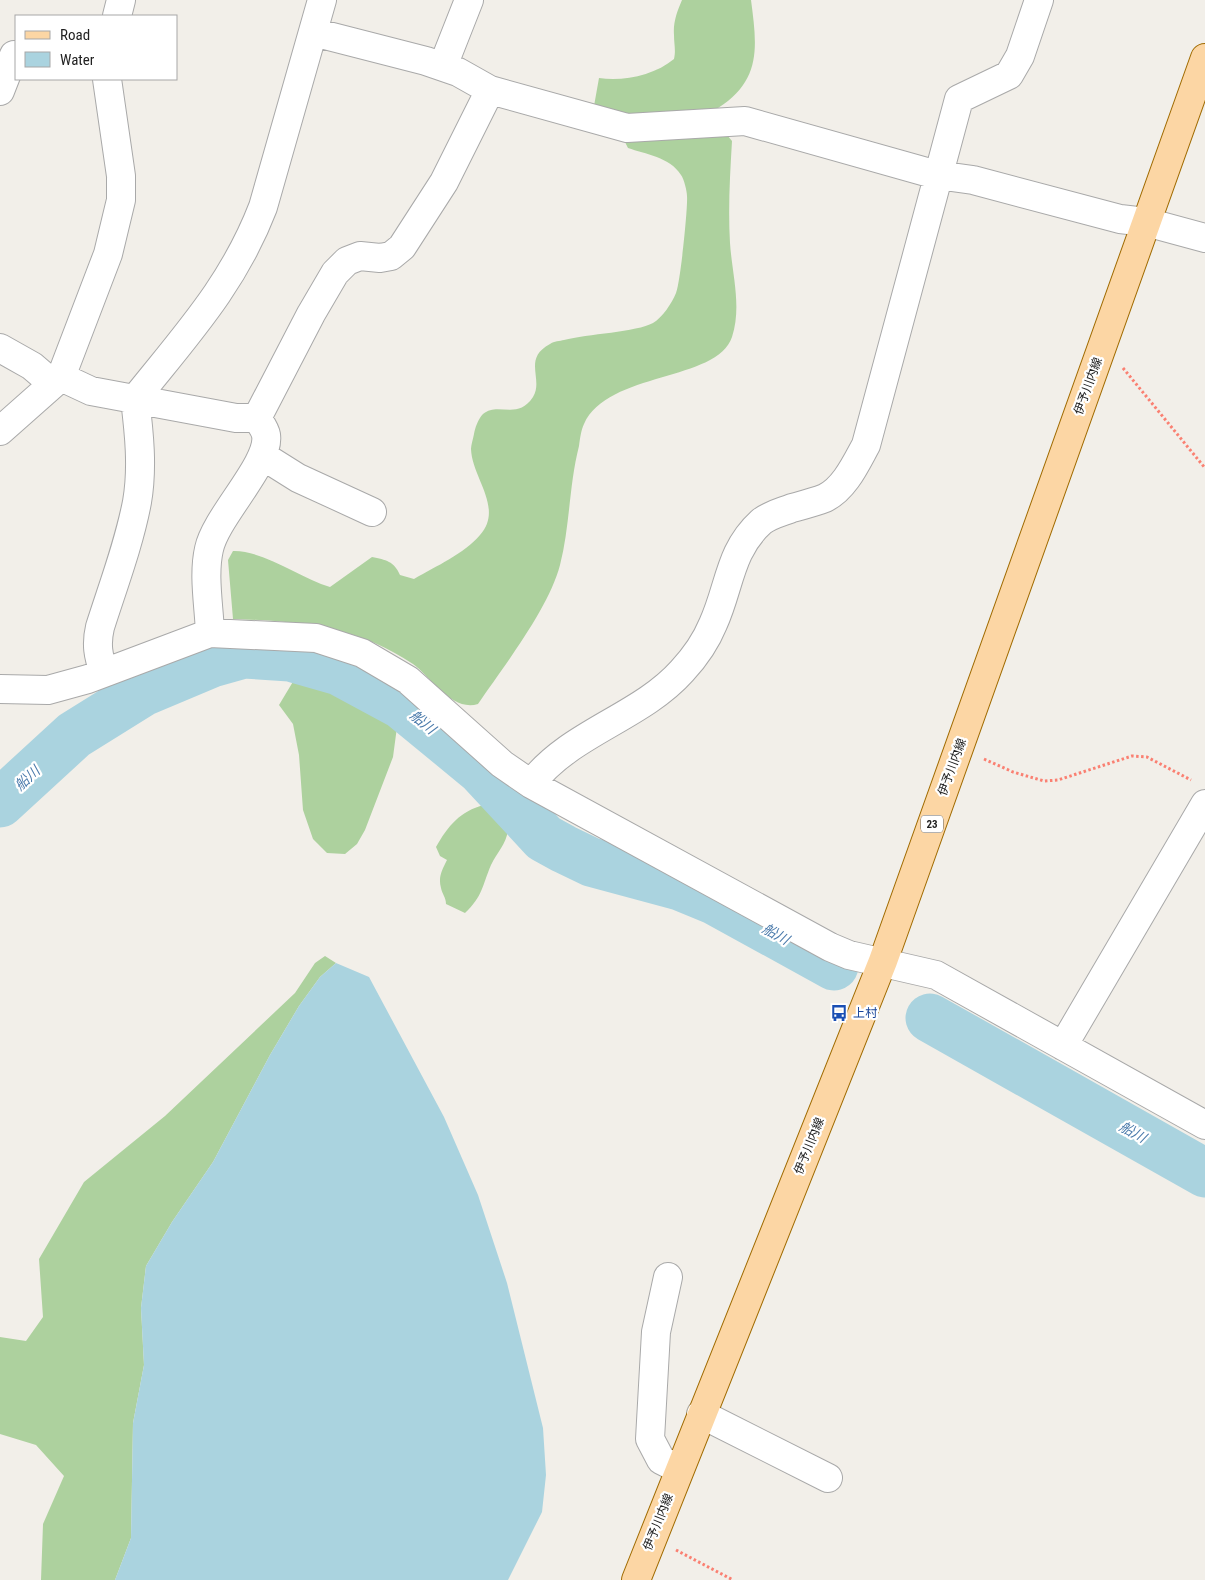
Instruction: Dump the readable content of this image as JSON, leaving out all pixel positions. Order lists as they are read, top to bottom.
{
  "streets": {
    "main road": ["伊予川内線", "23"]
  },
  "water": ["船川"],
  "places": {
    "bus stop": ["上村"]
  },
  "legend": ["Road", "Water"]
}
